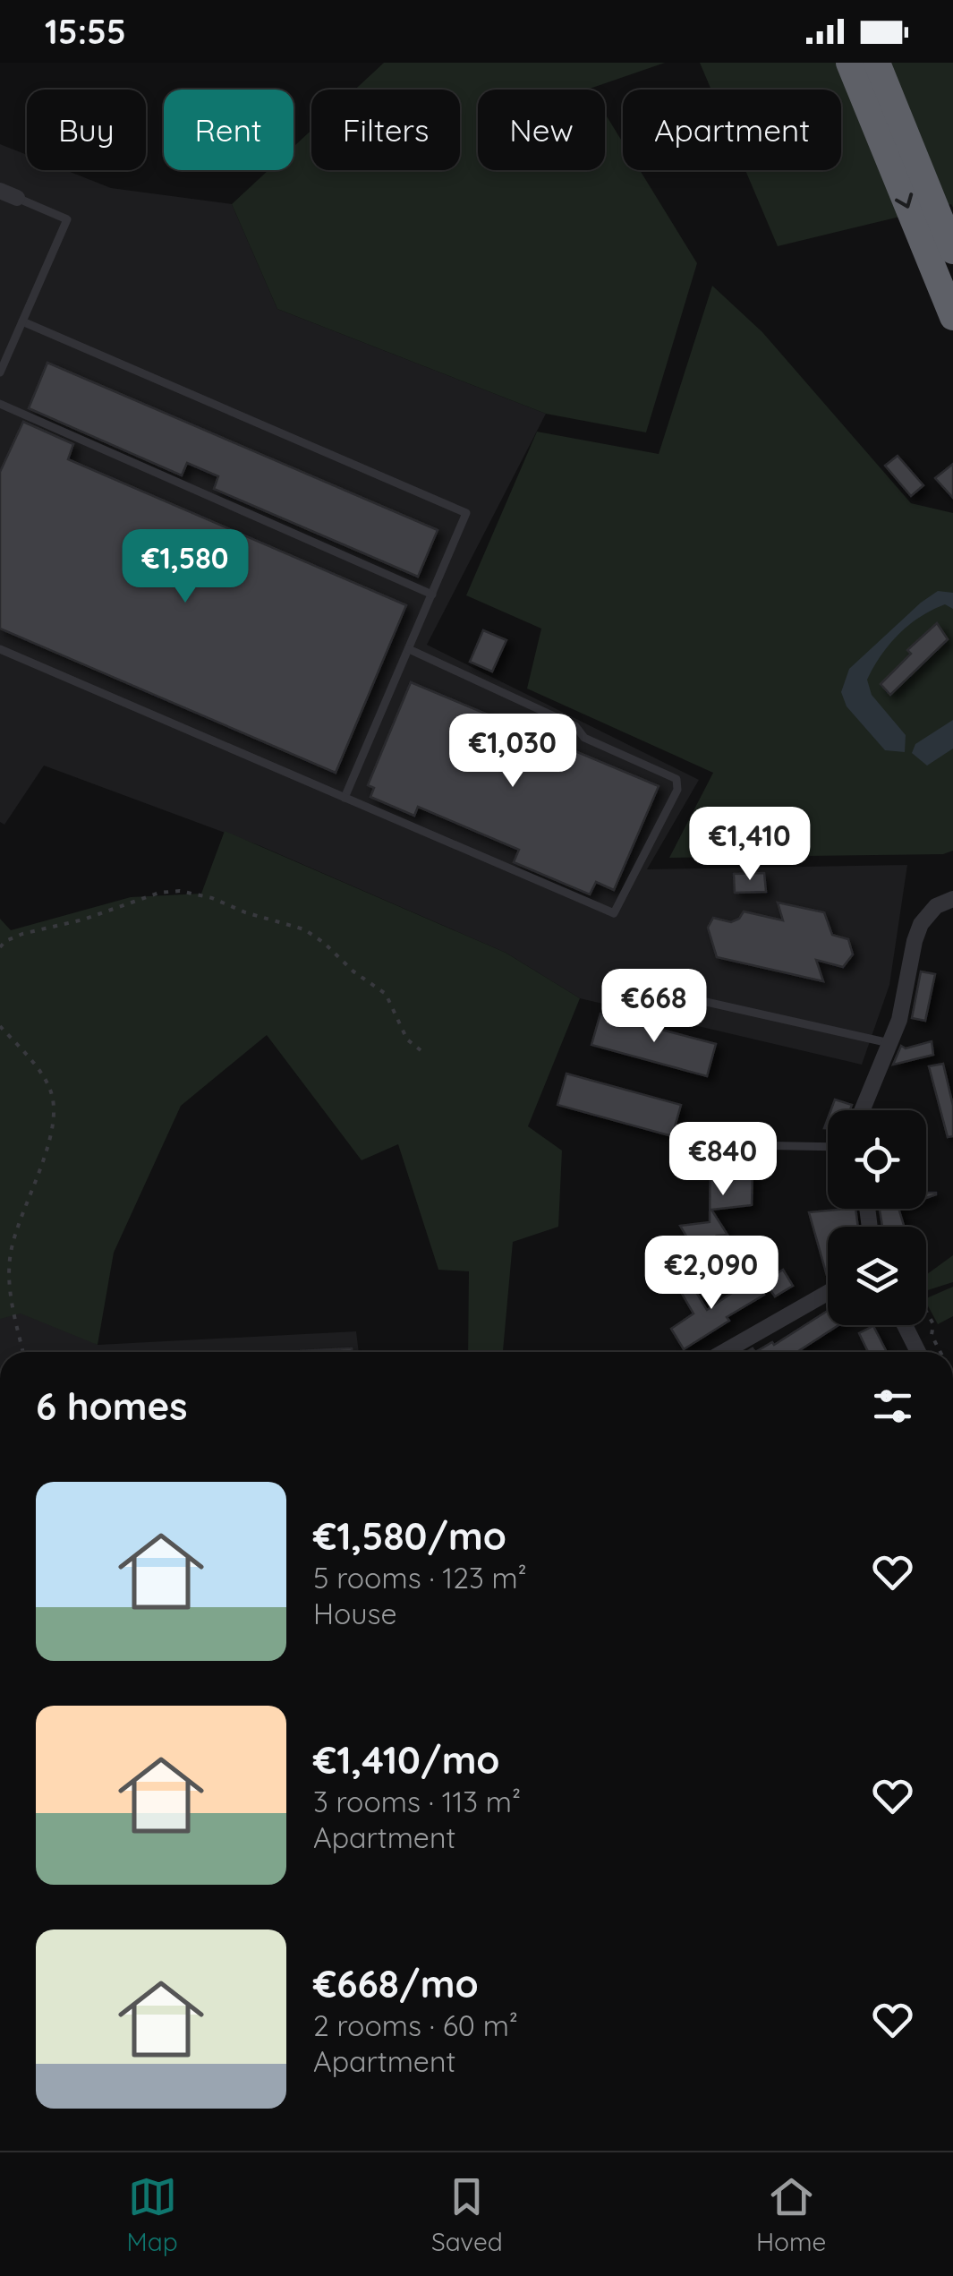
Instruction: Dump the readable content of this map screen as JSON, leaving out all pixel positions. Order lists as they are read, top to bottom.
{
  "page": {
    "status": "15:55",
    "chip": [
      "Buy",
      "Rent",
      "Filters",
      "New",
      "Apartment"
    ],
    "price": [
      "€1,580",
      "€1,030",
      "€1,410",
      "€668",
      "€840",
      "€2,090"
    ],
    "heading": "6 homes",
    "list": [
      {
        "name": "€1,580/mo",
        "note": "5 rooms · 123 m² · House"
      },
      {
        "name": "€1,410/mo",
        "note": "3 rooms · 113 m² · Apartment"
      },
      {
        "name": "€668/mo",
        "note": "2 rooms · 60 m² · Apartment"
      }
    ],
    "tabs": ["Map", "Saved", "Home"]
  }
}
